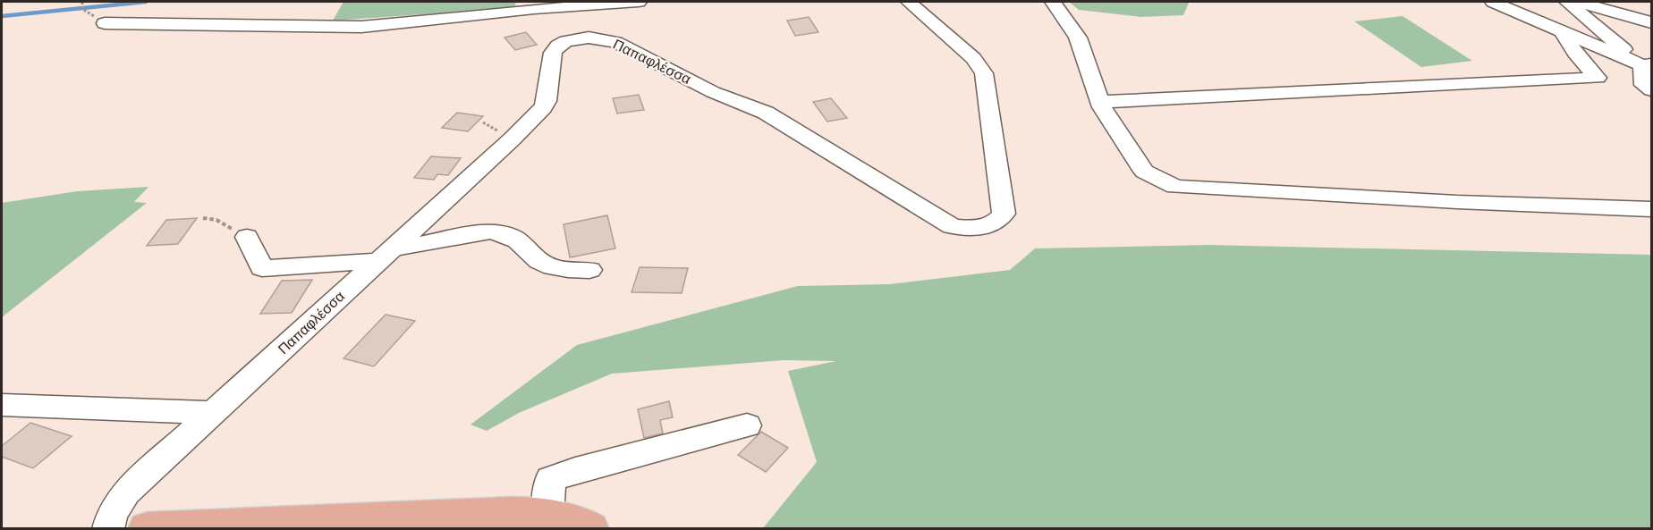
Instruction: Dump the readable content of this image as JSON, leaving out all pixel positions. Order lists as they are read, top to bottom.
{
  "streets": {
    "street": ["Παπαφλέσσα"]
  }
}
